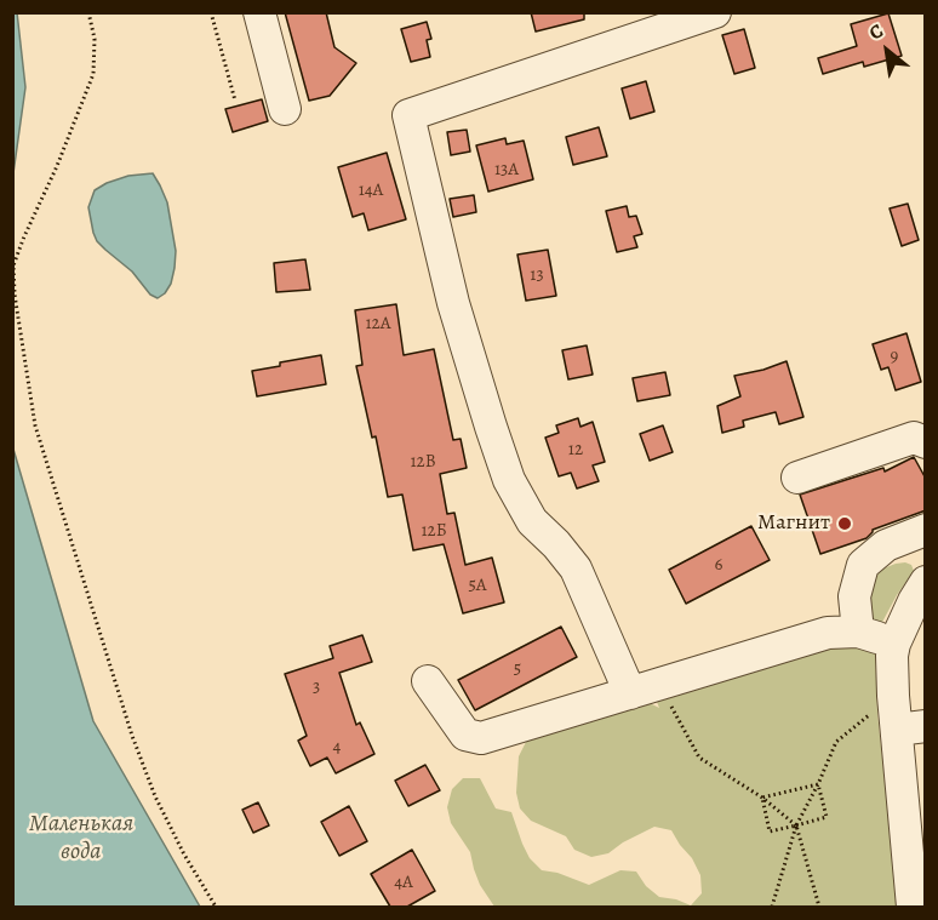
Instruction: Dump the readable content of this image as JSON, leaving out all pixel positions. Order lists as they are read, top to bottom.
{
  "water": ["Маленькая вода"],
  "places": ["Магнит"],
  "house_numbers": [
    "13А",
    "14А",
    "13",
    "12А",
    "9",
    "12",
    "12В",
    "12Б",
    "6",
    "5А",
    "5",
    "3",
    "4",
    "4А"
  ],
  "north": "top left"
}
